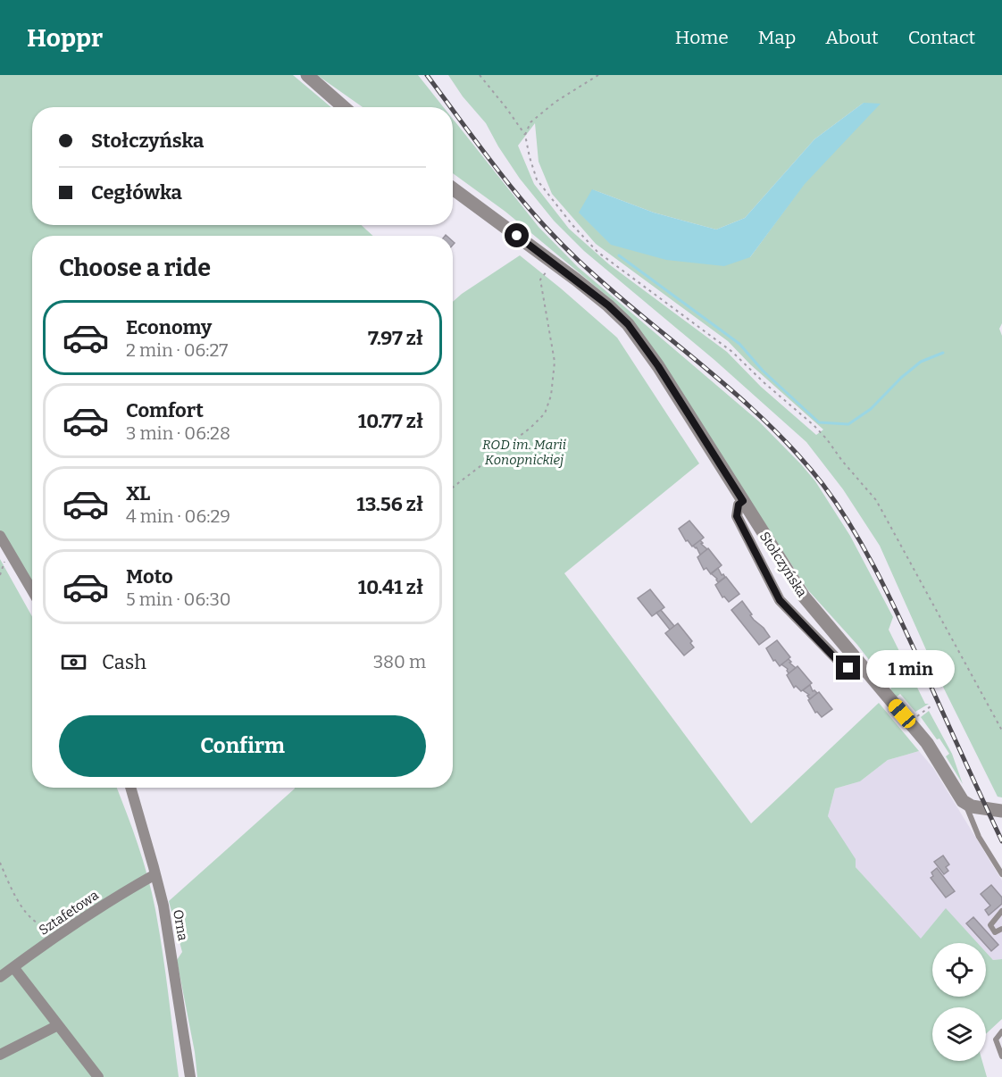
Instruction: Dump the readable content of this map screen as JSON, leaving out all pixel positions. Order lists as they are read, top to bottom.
{
  "streets": {
    "street": ["Stołczyńska", "Sztafetowa", "Orna"]
  },
  "crossings": [
    ["Sztafetowa", "Orna"]
  ],
  "parks": ["ROD im. Marii Konopnickiej"],
  "page": {
    "header": "Hoppr",
    "nav": [
      "Home",
      "Map",
      "About",
      "Contact"
    ],
    "banner": ["Stołczyńska", "Cegłówka"],
    "heading": "Choose a ride",
    "list": [
      {
        "name": "Economy",
        "note": "2 min · 06:27",
        "value": "7.97 zł"
      },
      {
        "name": "Comfort",
        "note": "3 min · 06:28",
        "value": "10.77 zł"
      },
      {
        "name": "XL",
        "note": "4 min · 06:29",
        "value": "13.56 zł"
      },
      {
        "name": "Moto",
        "note": "5 min · 06:30",
        "value": "10.41 zł"
      }
    ],
    "pay": ["Cash", "380 m"],
    "bubble": "1 min",
    "buttons": "Confirm"
  }
}
